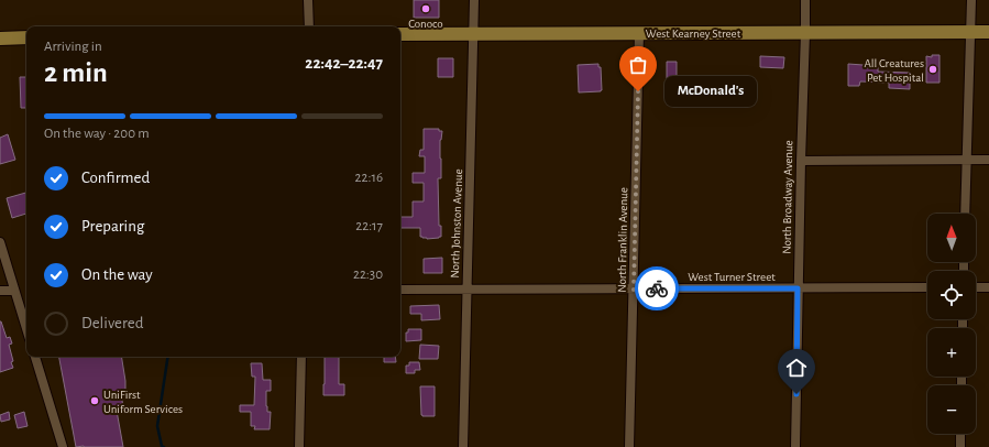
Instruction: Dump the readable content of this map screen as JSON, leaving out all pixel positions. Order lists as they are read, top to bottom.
{
  "streets": {
    "main road": ["West Kearney Street"],
    "street": [
      "North Broadway Avenue",
      "North Johnston Avenue",
      "North Franklin Avenue",
      "West Turner Street"
    ]
  },
  "crossings": [
    ["West Kearney Street", "North Broadway Avenue"],
    ["West Kearney Street", "North Johnston Avenue"],
    ["West Kearney Street", "North Franklin Avenue"],
    ["North Broadway Avenue", "West Turner Street"],
    ["North Johnston Avenue", "West Turner Street"],
    ["North Franklin Avenue", "West Turner Street"]
  ],
  "places": [
    "Conoco",
    "All Creatures Pet Hospital",
    "McDonald's",
    "UniFirst Uniform Services"
  ],
  "north": "top",
  "page": {
    "heading": ["2 min", "Arriving in", "22:42–22:47"],
    "bubble": "McDonald's",
    "bar": "On the way · 200 m",
    "list": [
      ["Confirmed", "22:16"],
      ["Preparing", "22:17"],
      ["On the way", "22:30"],
      "Delivered"
    ],
    "map_buttons": ["+", "−"]
  }
}
